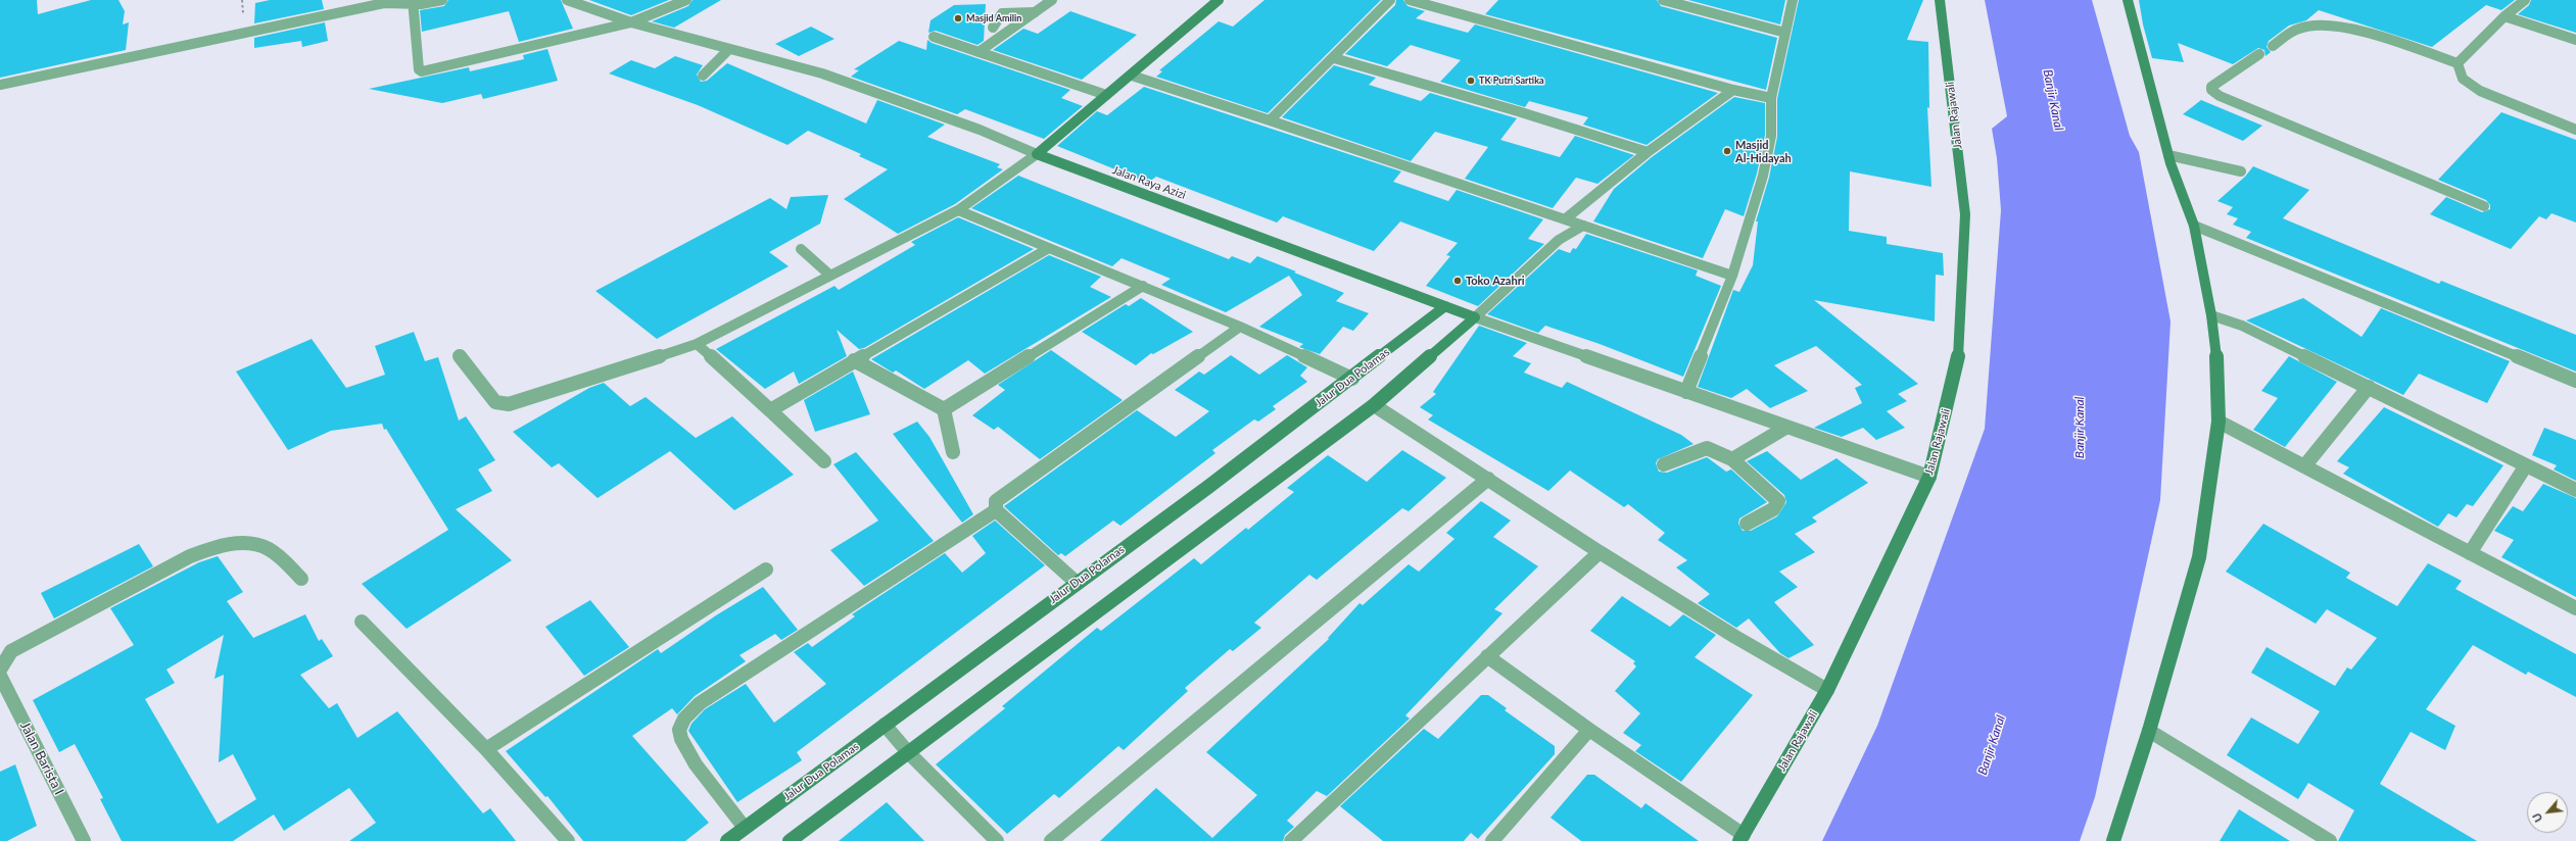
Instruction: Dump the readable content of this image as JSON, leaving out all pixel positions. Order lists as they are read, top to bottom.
{
  "streets": {
    "street": [
      "Jalan Rajawali",
      "Jalan Raya Azizi",
      "Jalur Dua Polamas",
      "Jalan Barista I"
    ]
  },
  "crossings": [
    ["Jalan Raya Azizi", "Jalur Dua Polamas"]
  ],
  "water": ["Banjir Kanal"],
  "places": [
    "Masjid Amilin",
    "TK Putri Sartika",
    "Masjid Al-Hidayah",
    "Toko Azahri"
  ],
  "north": "bottom left"
}
